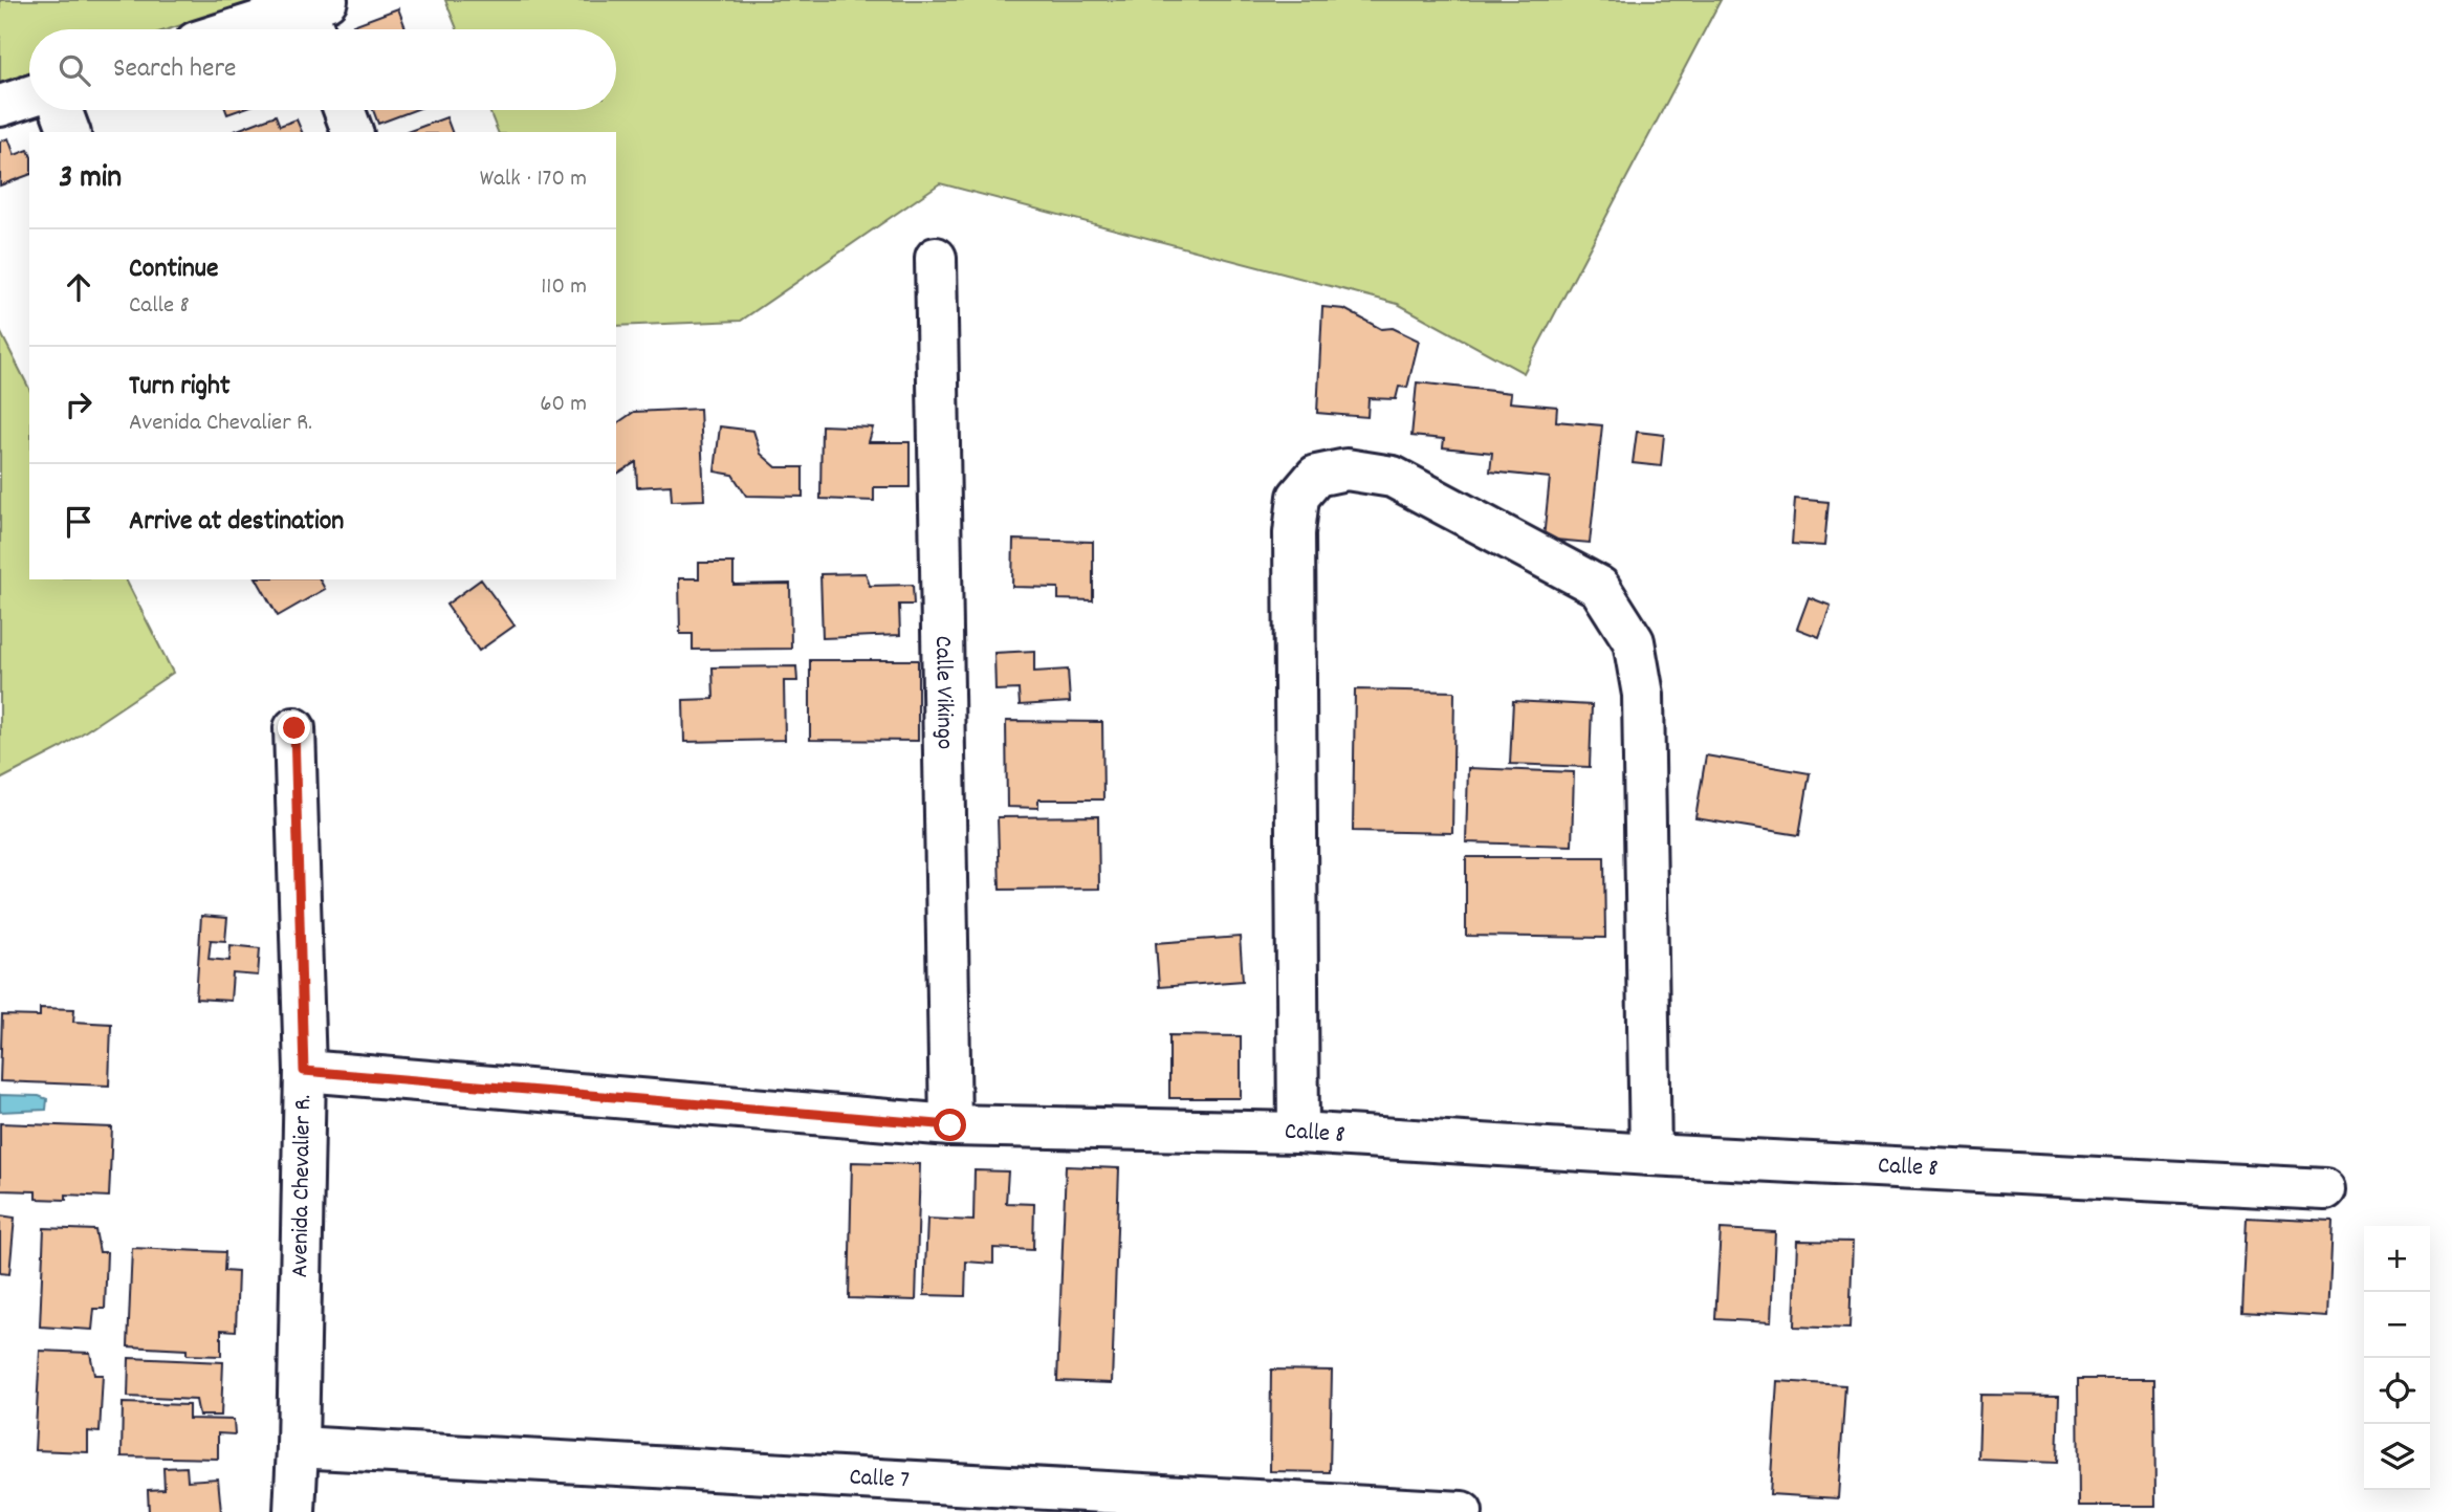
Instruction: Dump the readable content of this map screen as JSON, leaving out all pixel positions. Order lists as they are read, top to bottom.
{
  "streets": {
    "street": [
      "Calle Vikingo",
      "Calle 8",
      "Avenida Chevalier R.",
      "Calle 7"
    ]
  },
  "crossings": [
    ["Calle Vikingo", "Calle 8"],
    ["Calle 8", "Avenida Chevalier R."],
    ["Avenida Chevalier R.", "Calle 7"]
  ],
  "page": {
    "search": "Search here",
    "heading": ["3 min", "Walk · 170 m"],
    "list": [
      ["Continue", "Calle 8", "110 m"],
      ["Turn right", "Avenida Chevalier R.", "60 m"],
      "Arrive at destination"
    ],
    "map_buttons": ["+", "−"]
  }
}
